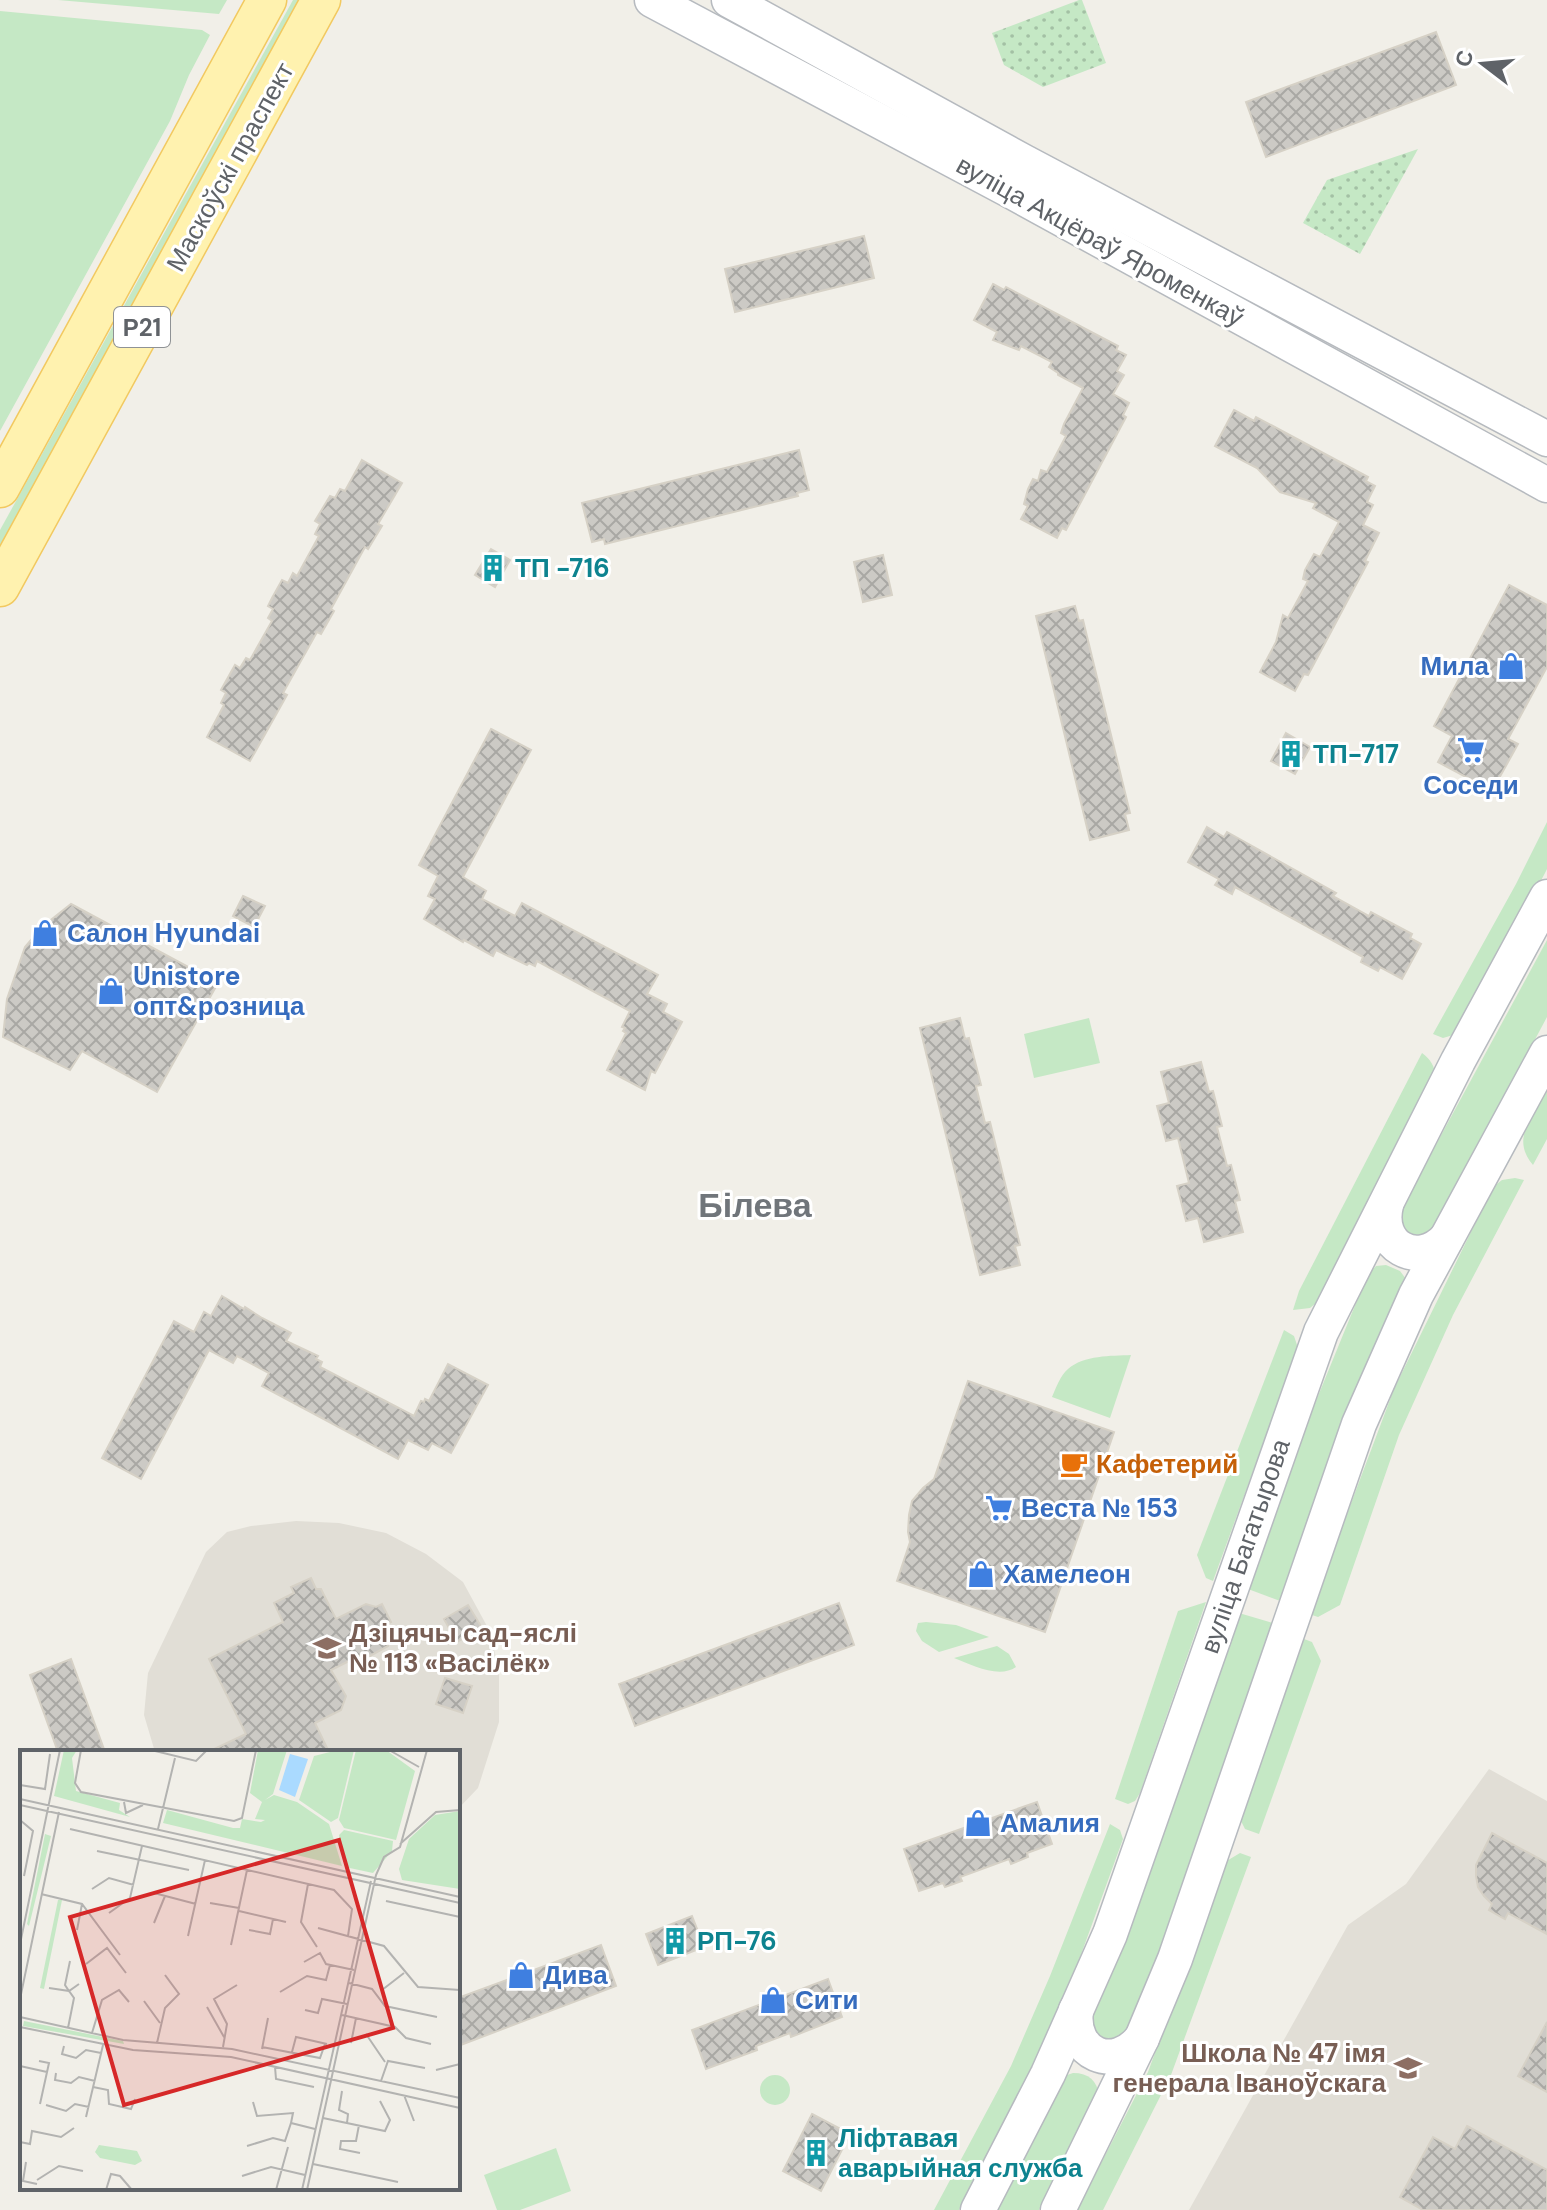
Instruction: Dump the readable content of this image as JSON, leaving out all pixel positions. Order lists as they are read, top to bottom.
{
  "streets": {
    "main road": ["Маскоўскі праспект", "Р21"],
    "street": ["вуліца Акцёраў Яроменкаў", "вуліца Багатырова"]
  },
  "districts": ["Білева"],
  "places": {
    "building": [
      "ТП -716",
      "ТП-717",
      "РП-76",
      "Ліфтавая аварыйная служба"
    ],
    "shop": [
      "Мила",
      "Салон Hyundai",
      "Unistore опт&розница",
      "Хамелеон",
      "Амалия",
      "Дива",
      "Сити"
    ],
    "supermarket": ["Соседи", "Веста № 153"],
    "cafe": ["Кафетерий"],
    "school or university": ["Дзіцячы сад-яслі № 113 «Васілёк»", "Школа № 47 імя генерала Іваноўскага"]
  },
  "north": "left"
}
